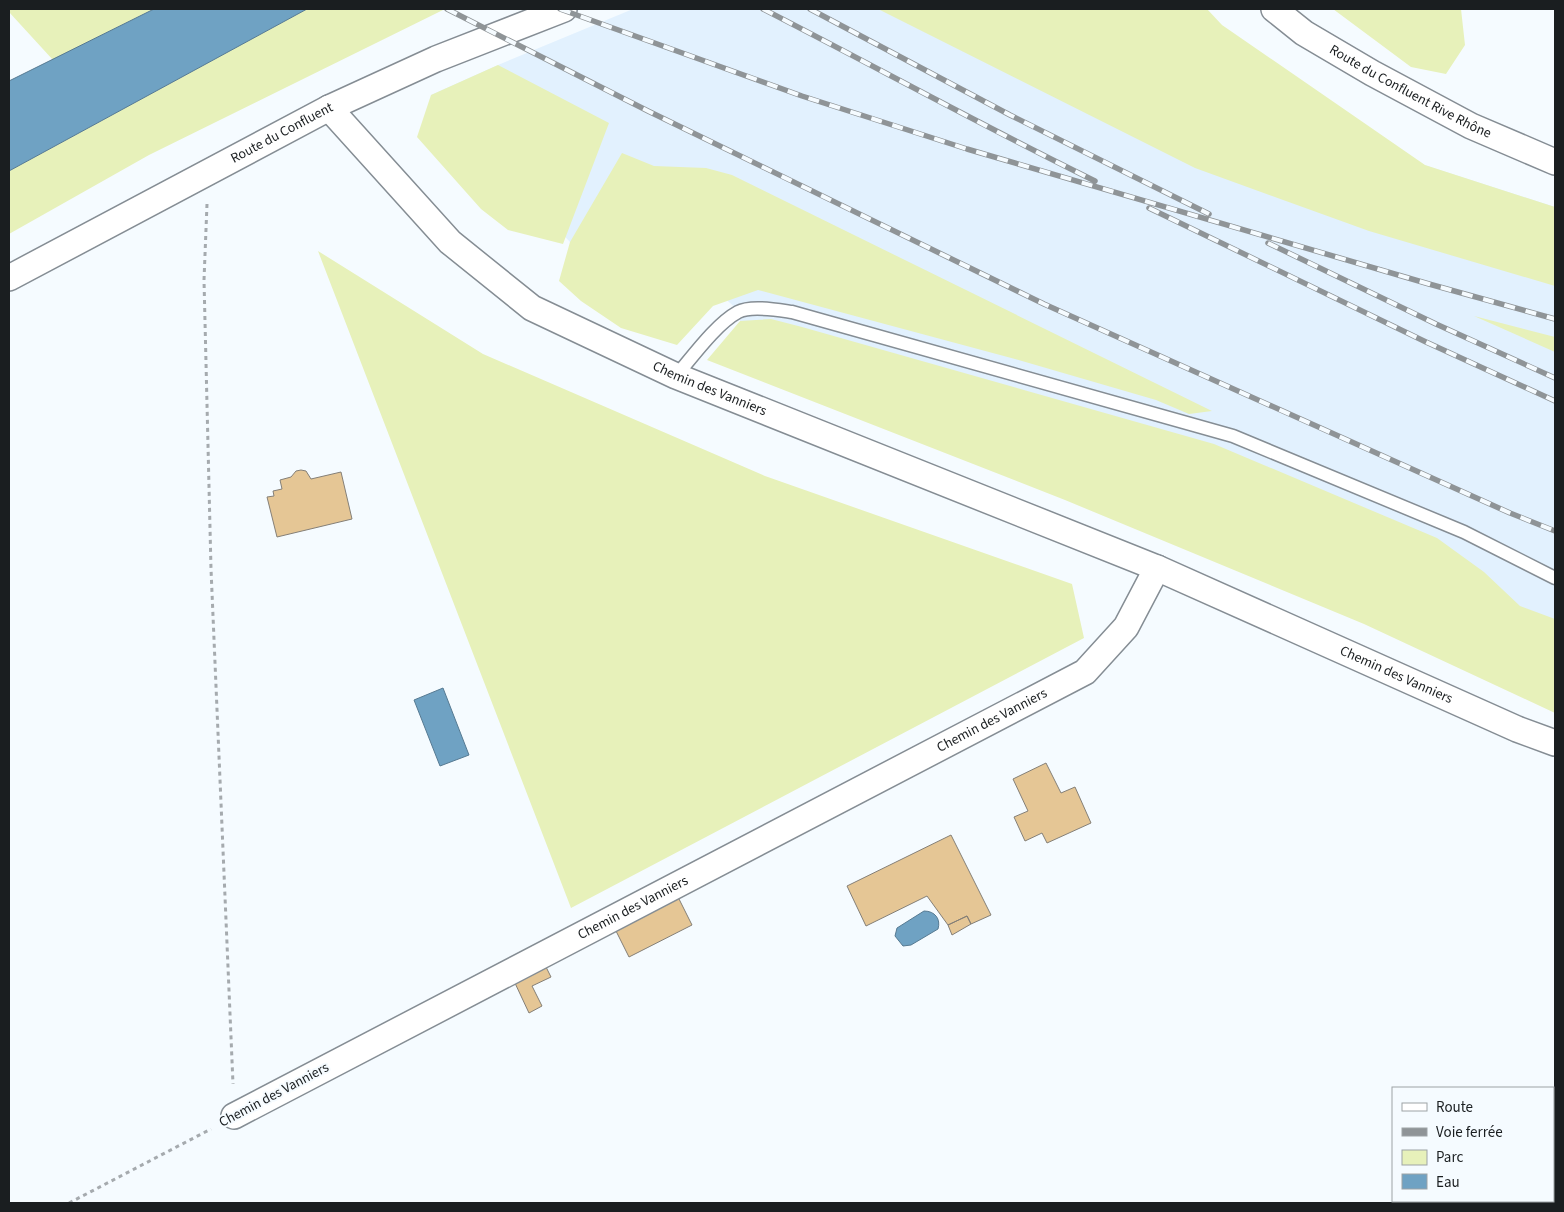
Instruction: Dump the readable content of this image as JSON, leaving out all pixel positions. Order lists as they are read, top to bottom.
{
  "streets": {
    "street": ["Route du Confluent Rive Rhône", "Route du Confluent", "Chemin des Vanniers"]
  },
  "crossings": [
    ["Route du Confluent", "Chemin des Vanniers"]
  ],
  "legend": [
    "Route",
    "Voie ferrée",
    "Parc",
    "Eau"
  ]
}
